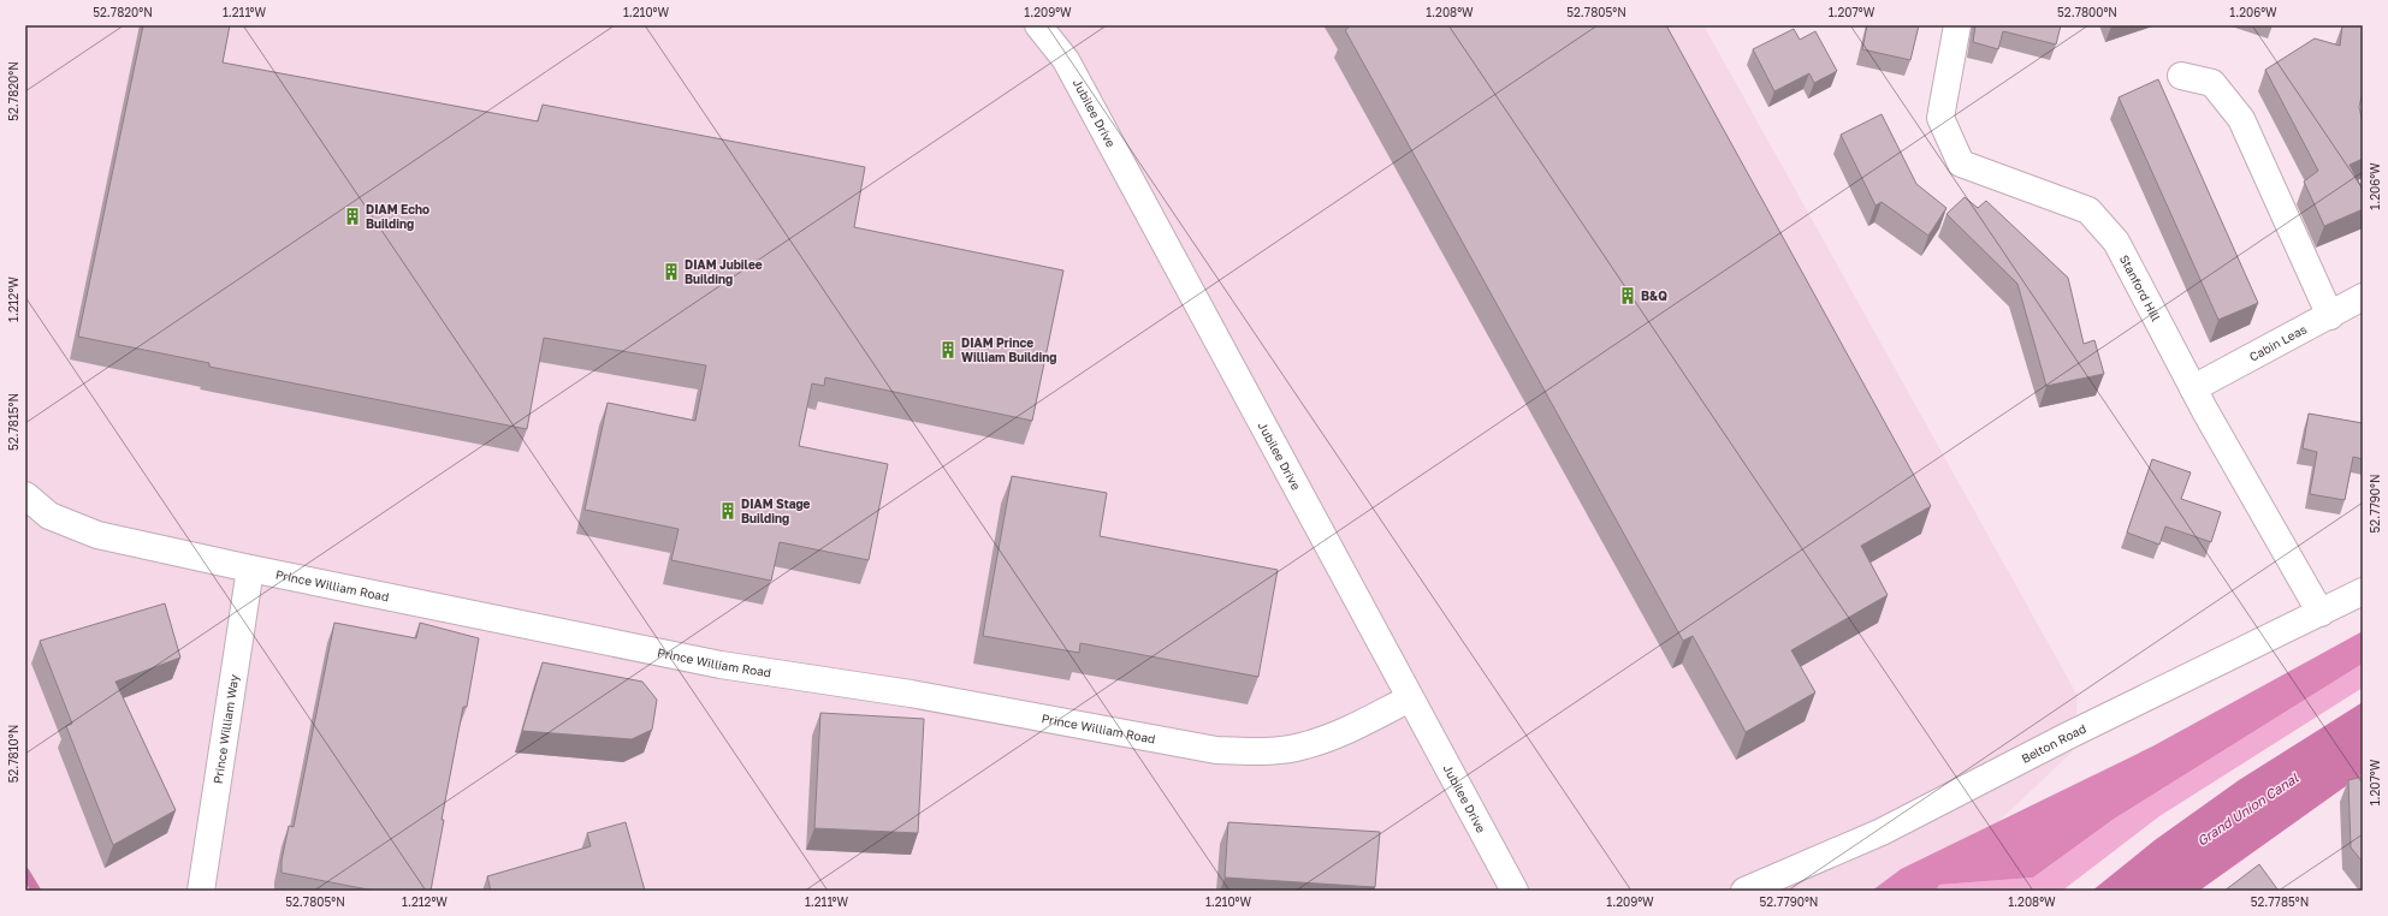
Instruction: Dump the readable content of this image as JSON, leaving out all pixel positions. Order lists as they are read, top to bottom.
{
  "streets": {
    "street": [
      "Jubilee Drive",
      "Stanford Hill",
      "Cabin Leas",
      "Prince William Road",
      "Prince William Way",
      "Belton Road"
    ]
  },
  "crossings": [
    ["Jubilee Drive", "Prince William Road"],
    ["Stanford Hill", "Cabin Leas"],
    ["Stanford Hill", "Belton Road"],
    ["Prince William Road", "Prince William Way"]
  ],
  "water": ["Grand Union Canal"],
  "places": {
    "building": [
      "DIAM Echo Building",
      "DIAM Jubilee Building",
      "B&Q",
      "DIAM Prince William Building",
      "DIAM Stage Building"
    ]
  },
  "coordinates": [
    "52.7820°N",
    "1.211°W",
    "1.210°W",
    "1.209°W",
    "1.208°W",
    "52.7805°N",
    "1.207°W",
    "52.7800°N",
    "1.206°W",
    "1.212°W",
    "52.7815°N",
    "52.7790°N",
    "52.7810°N",
    "52.7785°N"
  ]
}
